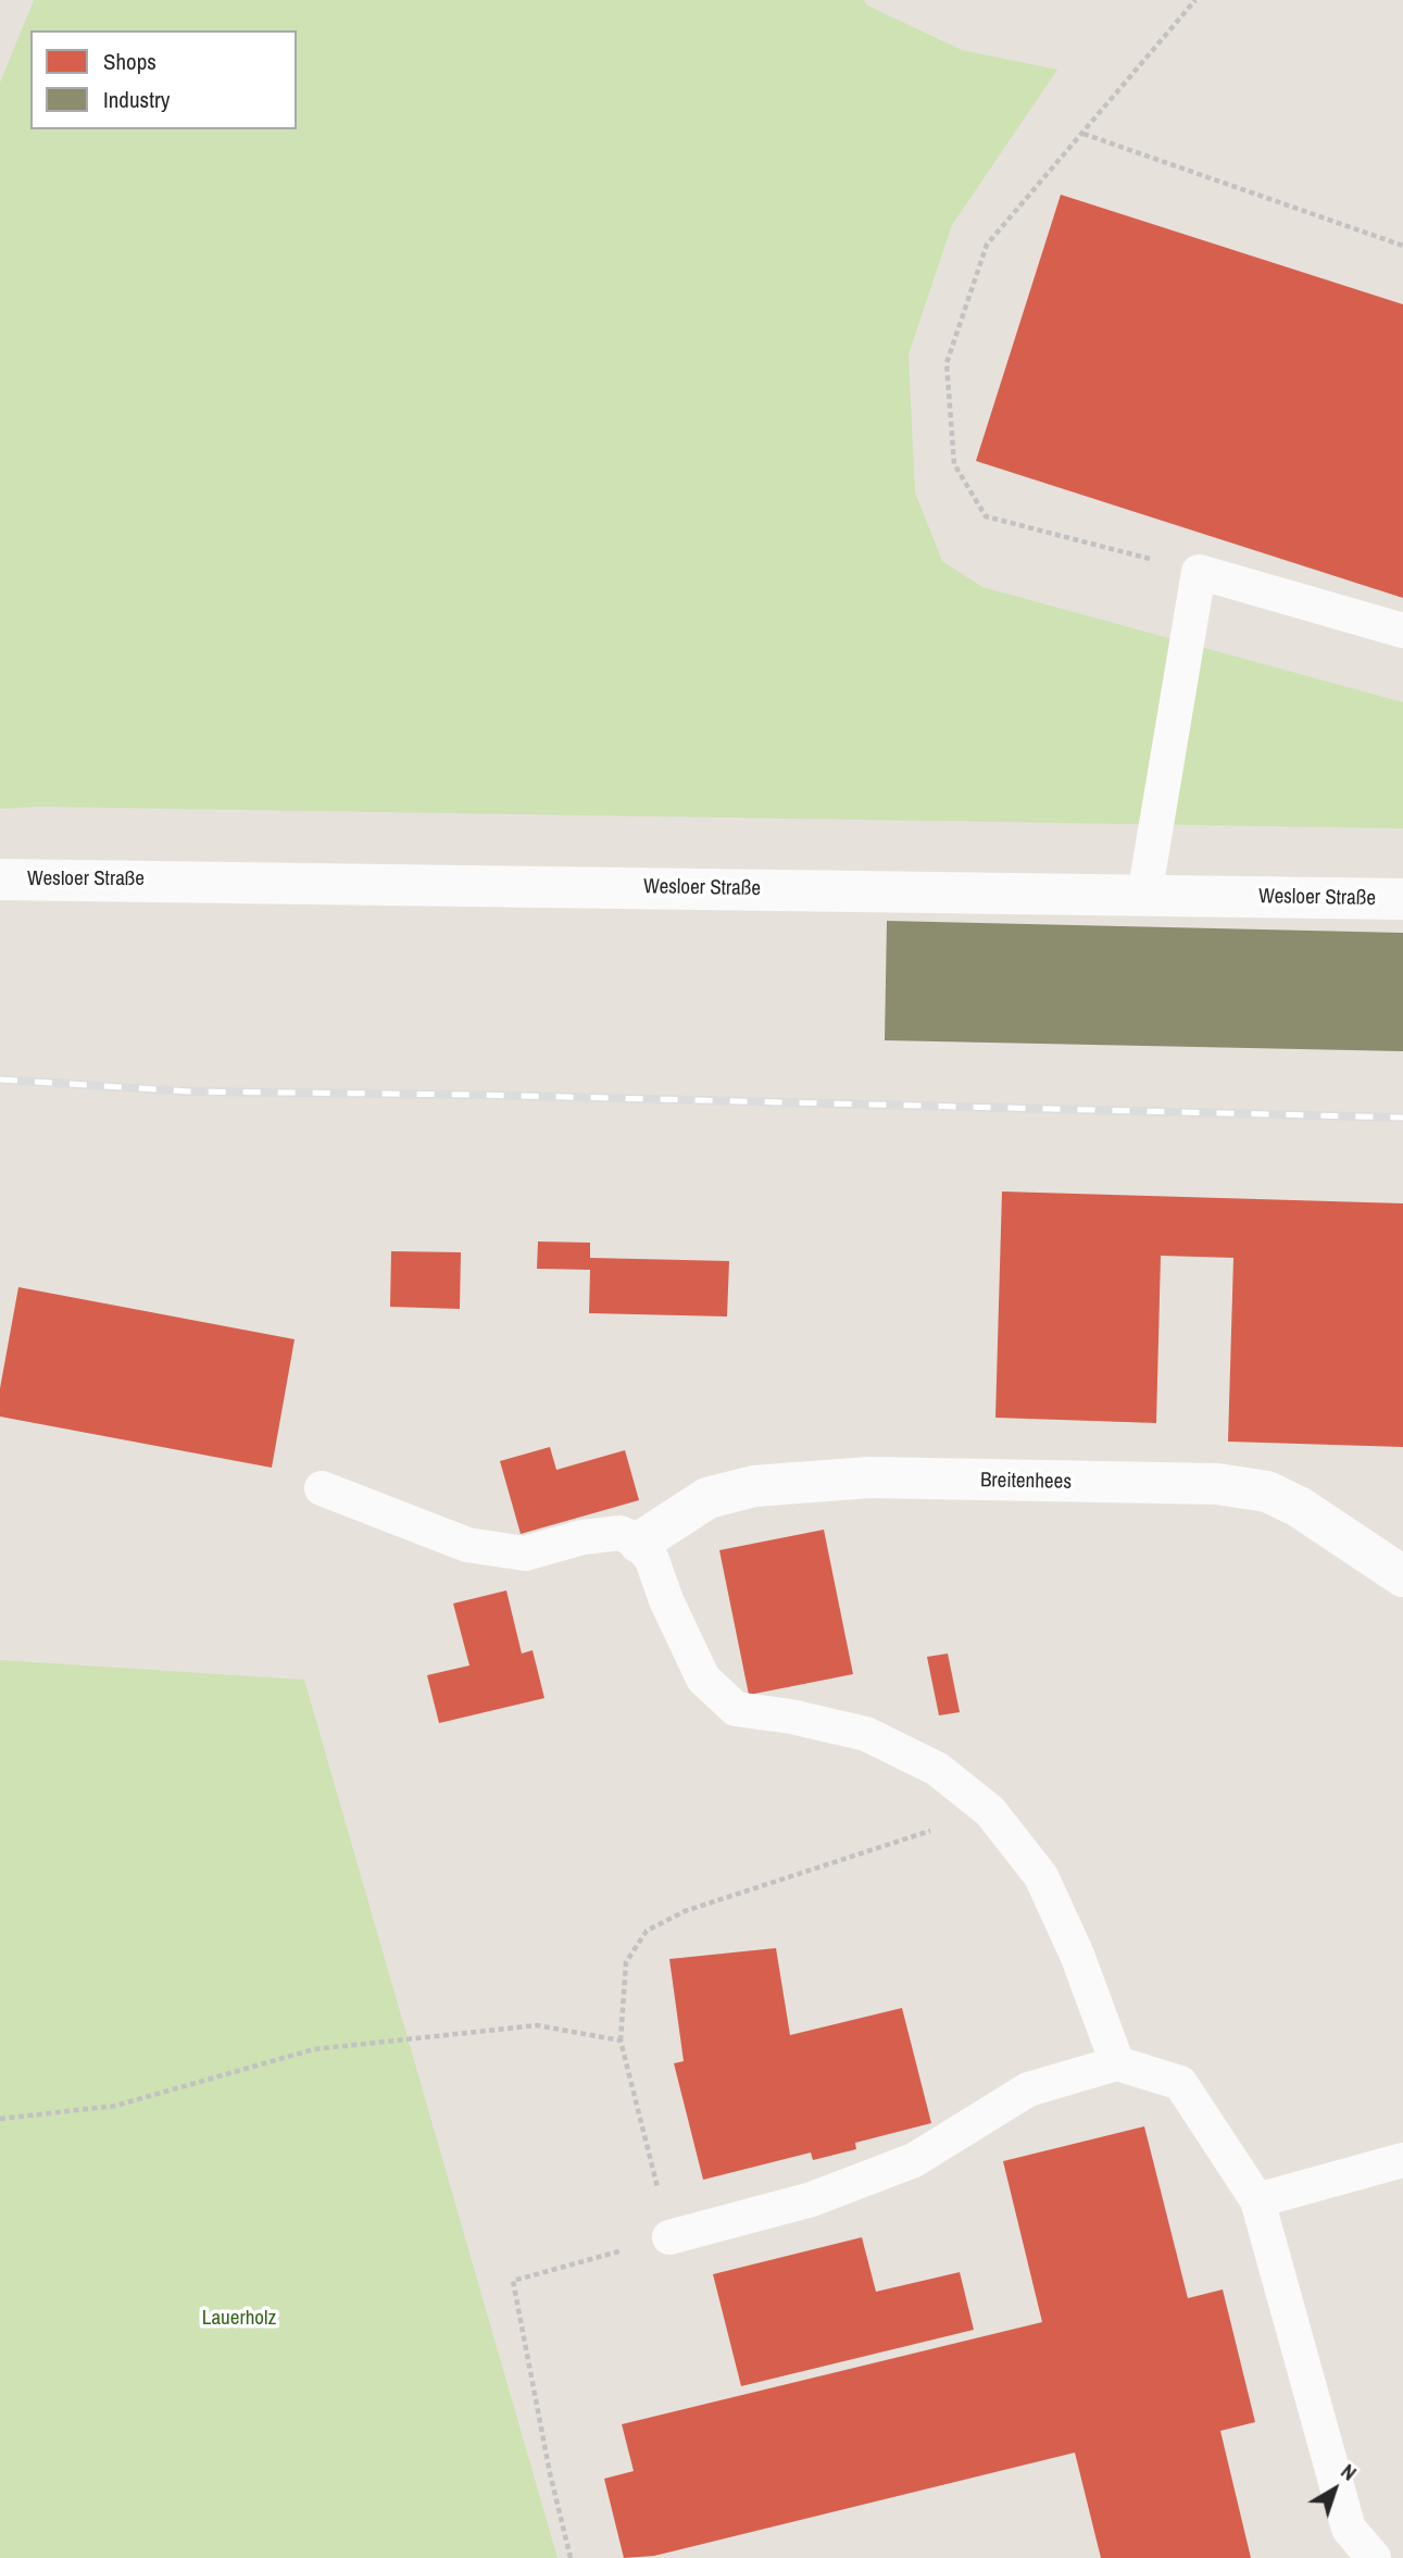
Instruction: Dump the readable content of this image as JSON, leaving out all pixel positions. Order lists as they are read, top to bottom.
{
  "streets": {
    "street": ["Wesloer Straße", "Breitenhees"]
  },
  "parks": ["Lauerholz"],
  "legend": ["Shops", "Industry"],
  "north": "top right"
}
